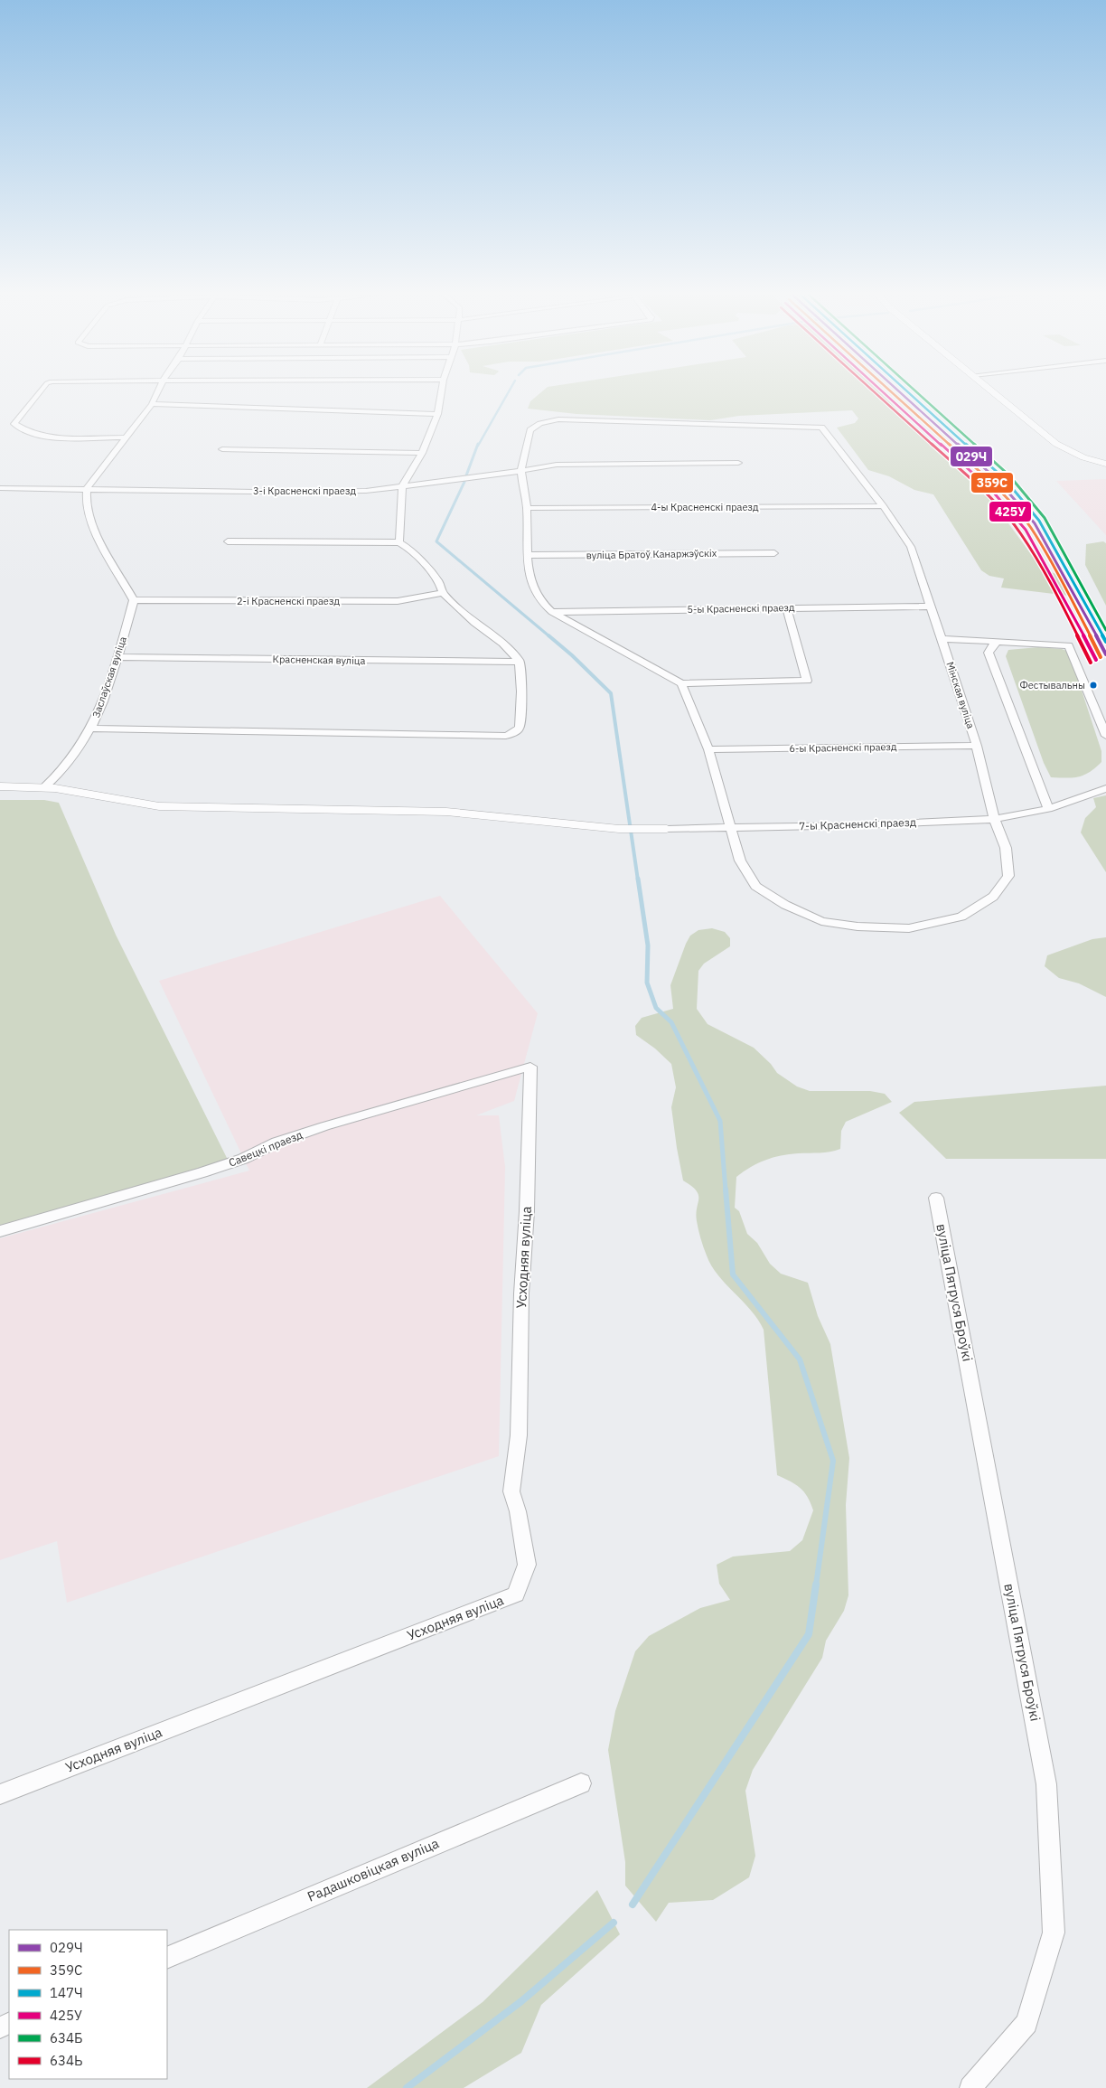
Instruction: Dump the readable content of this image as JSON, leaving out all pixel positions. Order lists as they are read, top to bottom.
{
  "streets": {
    "street": [
      "3-і Красненскі праезд",
      "4-ы Красненскі праезд",
      "вуліца Братоў Канаржэўскіх",
      "2-і Красненскі праезд",
      "5-ы Красненскі праезд",
      "Красненская вуліца",
      "Заслаўская вуліца",
      "Мінская вуліца",
      "6-ы Красненскі праезд",
      "7-ы Красненскі праезд",
      "Савецкі праезд",
      "Усходняя вуліца",
      "вуліца Пятруся Броўкі",
      "Радашковіцкая вуліца"
    ]
  },
  "crossings": [
    ["3-і Красненскі праезд", "Мінская вуліца"],
    ["4-ы Красненскі праезд", "Мінская вуліца"],
    ["2-і Красненскі праезд", "Заслаўская вуліца"],
    ["5-ы Красненскі праезд", "Мінская вуліца"],
    ["Красненская вуліца", "Заслаўская вуліца"],
    ["Мінская вуліца", "6-ы Красненскі праезд"],
    ["Мінская вуліца", "7-ы Красненскі праезд"],
    ["Савецкі праезд", "Усходняя вуліца"]
  ],
  "places": ["Фестывальны"],
  "lines": [
    "transit line 029Ч",
    "transit line 359С",
    "transit line 147Ч",
    "transit line 425У",
    "transit line 634Б",
    "transit line 634Ь"
  ],
  "legend": [
    "029Ч",
    "359С",
    "147Ч",
    "425У",
    "634Б",
    "634Ь"
  ]
}
